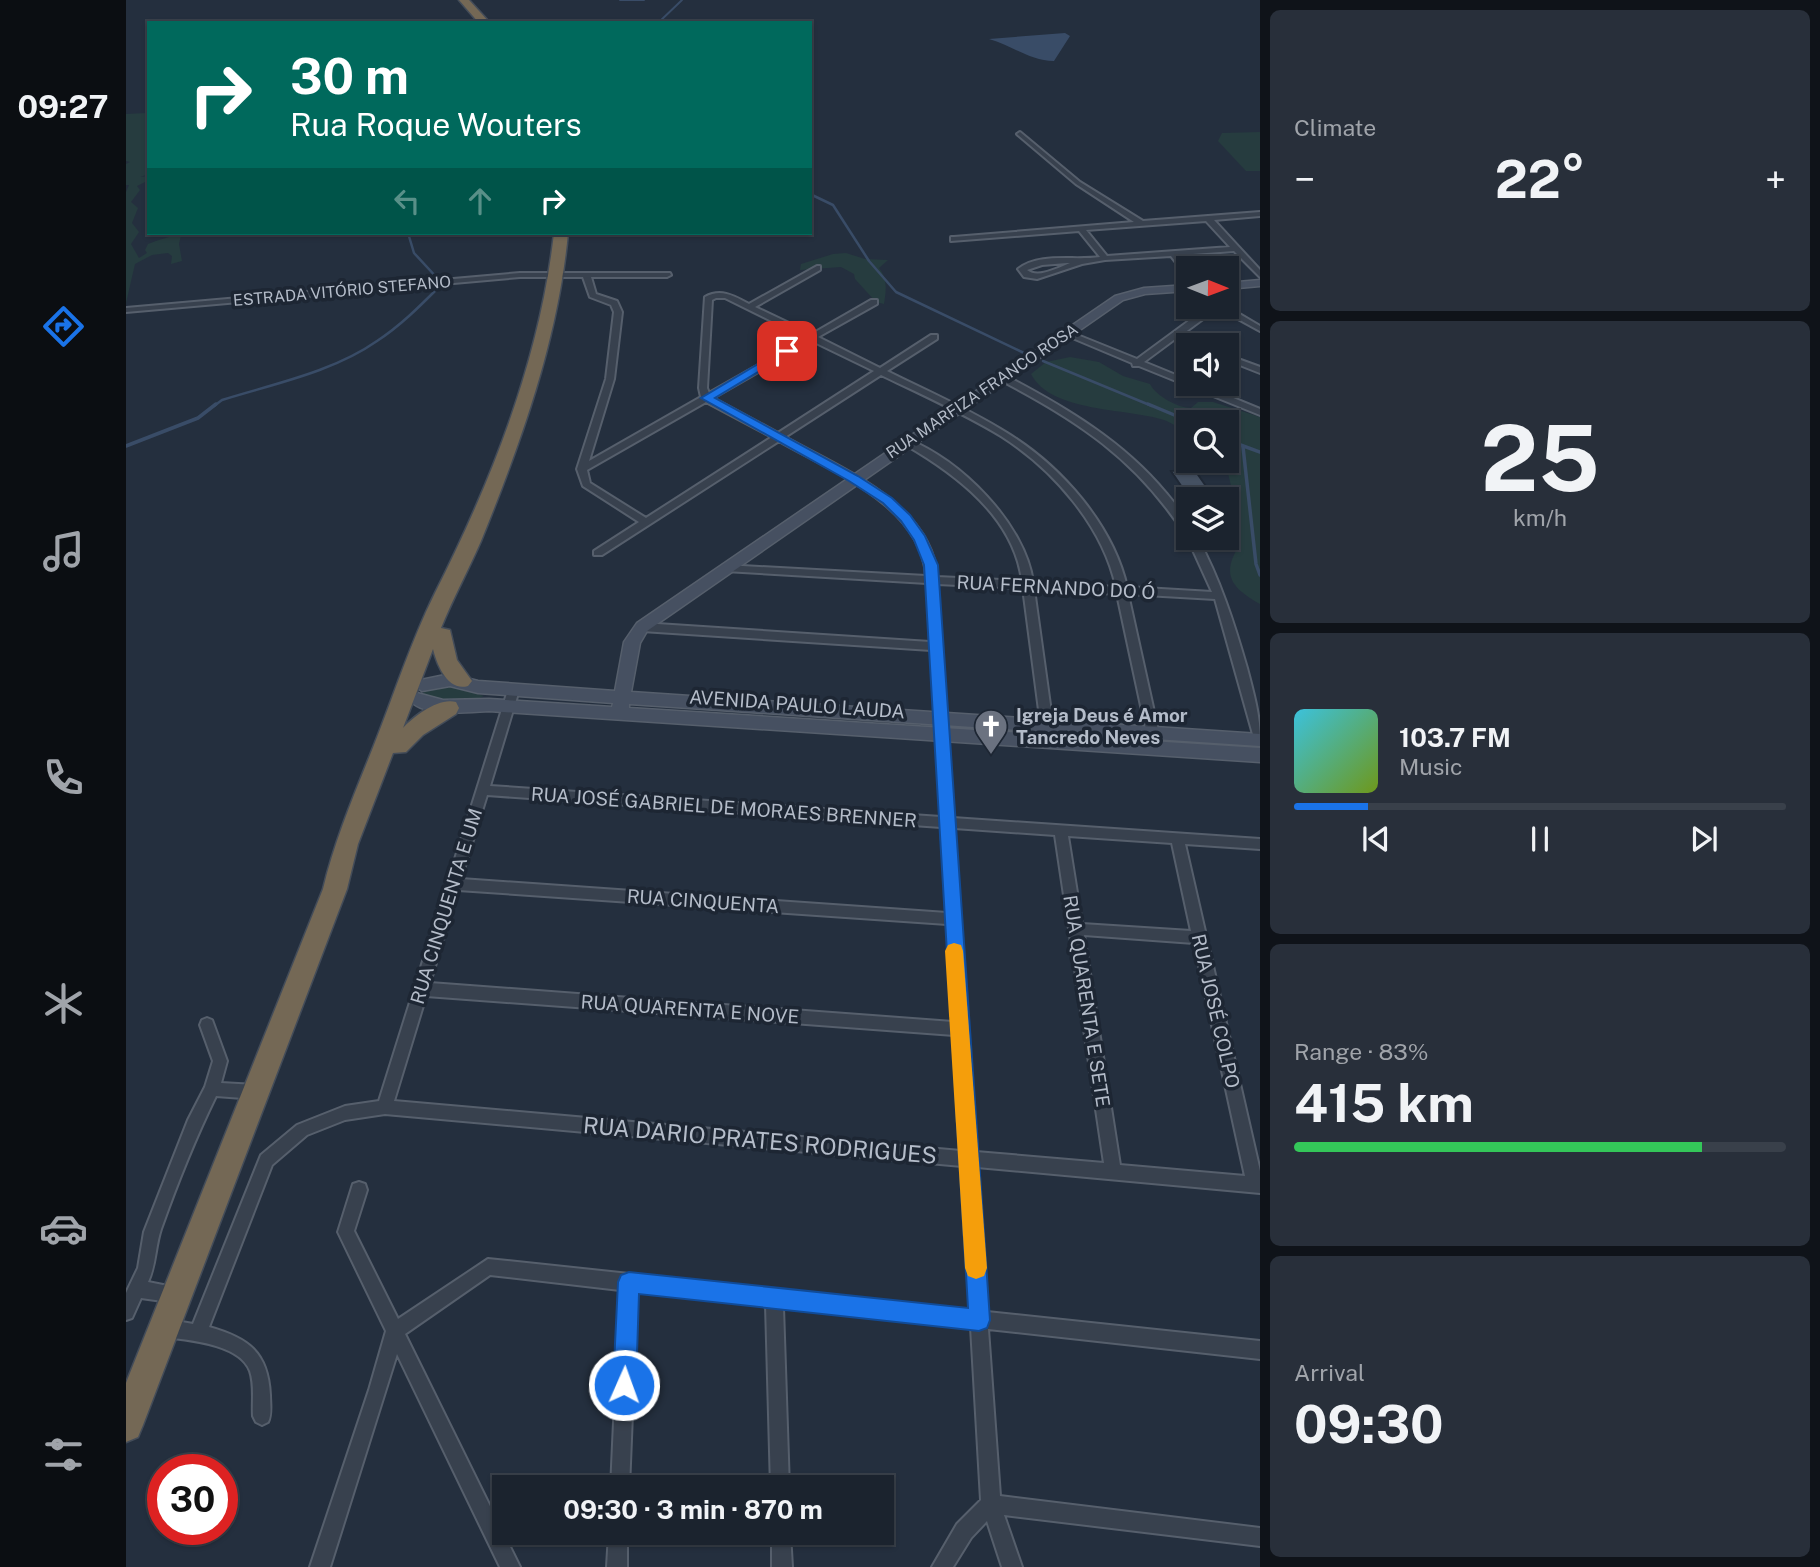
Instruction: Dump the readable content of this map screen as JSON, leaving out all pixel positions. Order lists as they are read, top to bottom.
{
  "streets": {
    "street": [
      "ESTRADA VITÓRIO STEFANO",
      "RUA MARFIZA FRANCO ROSA",
      "RUA FERNANDO DO Ó",
      "AVENIDA PAULO LAUDA",
      "RUA JOSÉ GABRIEL DE MORAES BRENNER",
      "RUA CINQUENTA",
      "RUA CINQUENTA E UM",
      "RUA QUARENTA E SETE",
      "RUA QUARENTA E NOVE",
      "RUA JOSÉ COLPO",
      "RUA DARIO PRATES RODRIGUES"
    ]
  },
  "crossings": [
    ["RUA MARFIZA FRANCO ROSA", "RUA FERNANDO DO Ó"],
    ["AVENIDA PAULO LAUDA", "RUA CINQUENTA E UM"],
    ["RUA JOSÉ GABRIEL DE MORAES BRENNER", "RUA CINQUENTA E UM"],
    ["RUA JOSÉ GABRIEL DE MORAES BRENNER", "RUA QUARENTA E SETE"],
    ["RUA JOSÉ GABRIEL DE MORAES BRENNER", "RUA JOSÉ COLPO"],
    ["RUA CINQUENTA", "RUA CINQUENTA E UM"],
    ["RUA CINQUENTA E UM", "RUA QUARENTA E NOVE"],
    ["RUA CINQUENTA E UM", "RUA DARIO PRATES RODRIGUES"],
    ["RUA QUARENTA E SETE", "RUA DARIO PRATES RODRIGUES"],
    ["RUA JOSÉ COLPO", "RUA DARIO PRATES RODRIGUES"]
  ],
  "places": {
    "church": ["Igreja Deus é Amor Tancredo Neves"]
  },
  "north": "right",
  "page": {
    "tabs": "09:27",
    "tile": [
      "Climate",
      ["25", "km/h"],
      ["Range · 83%", "415 km"],
      ["Arrival", "09:30"]
    ],
    "turn": ["30 m", "Rua Roque Wouters"],
    "heat": ["−", "22°", "+"],
    "song": ["103.7 FM", "Music"],
    "limit": "30",
    "trip": "09:30 · 3 min · 870 m"
  }
}
